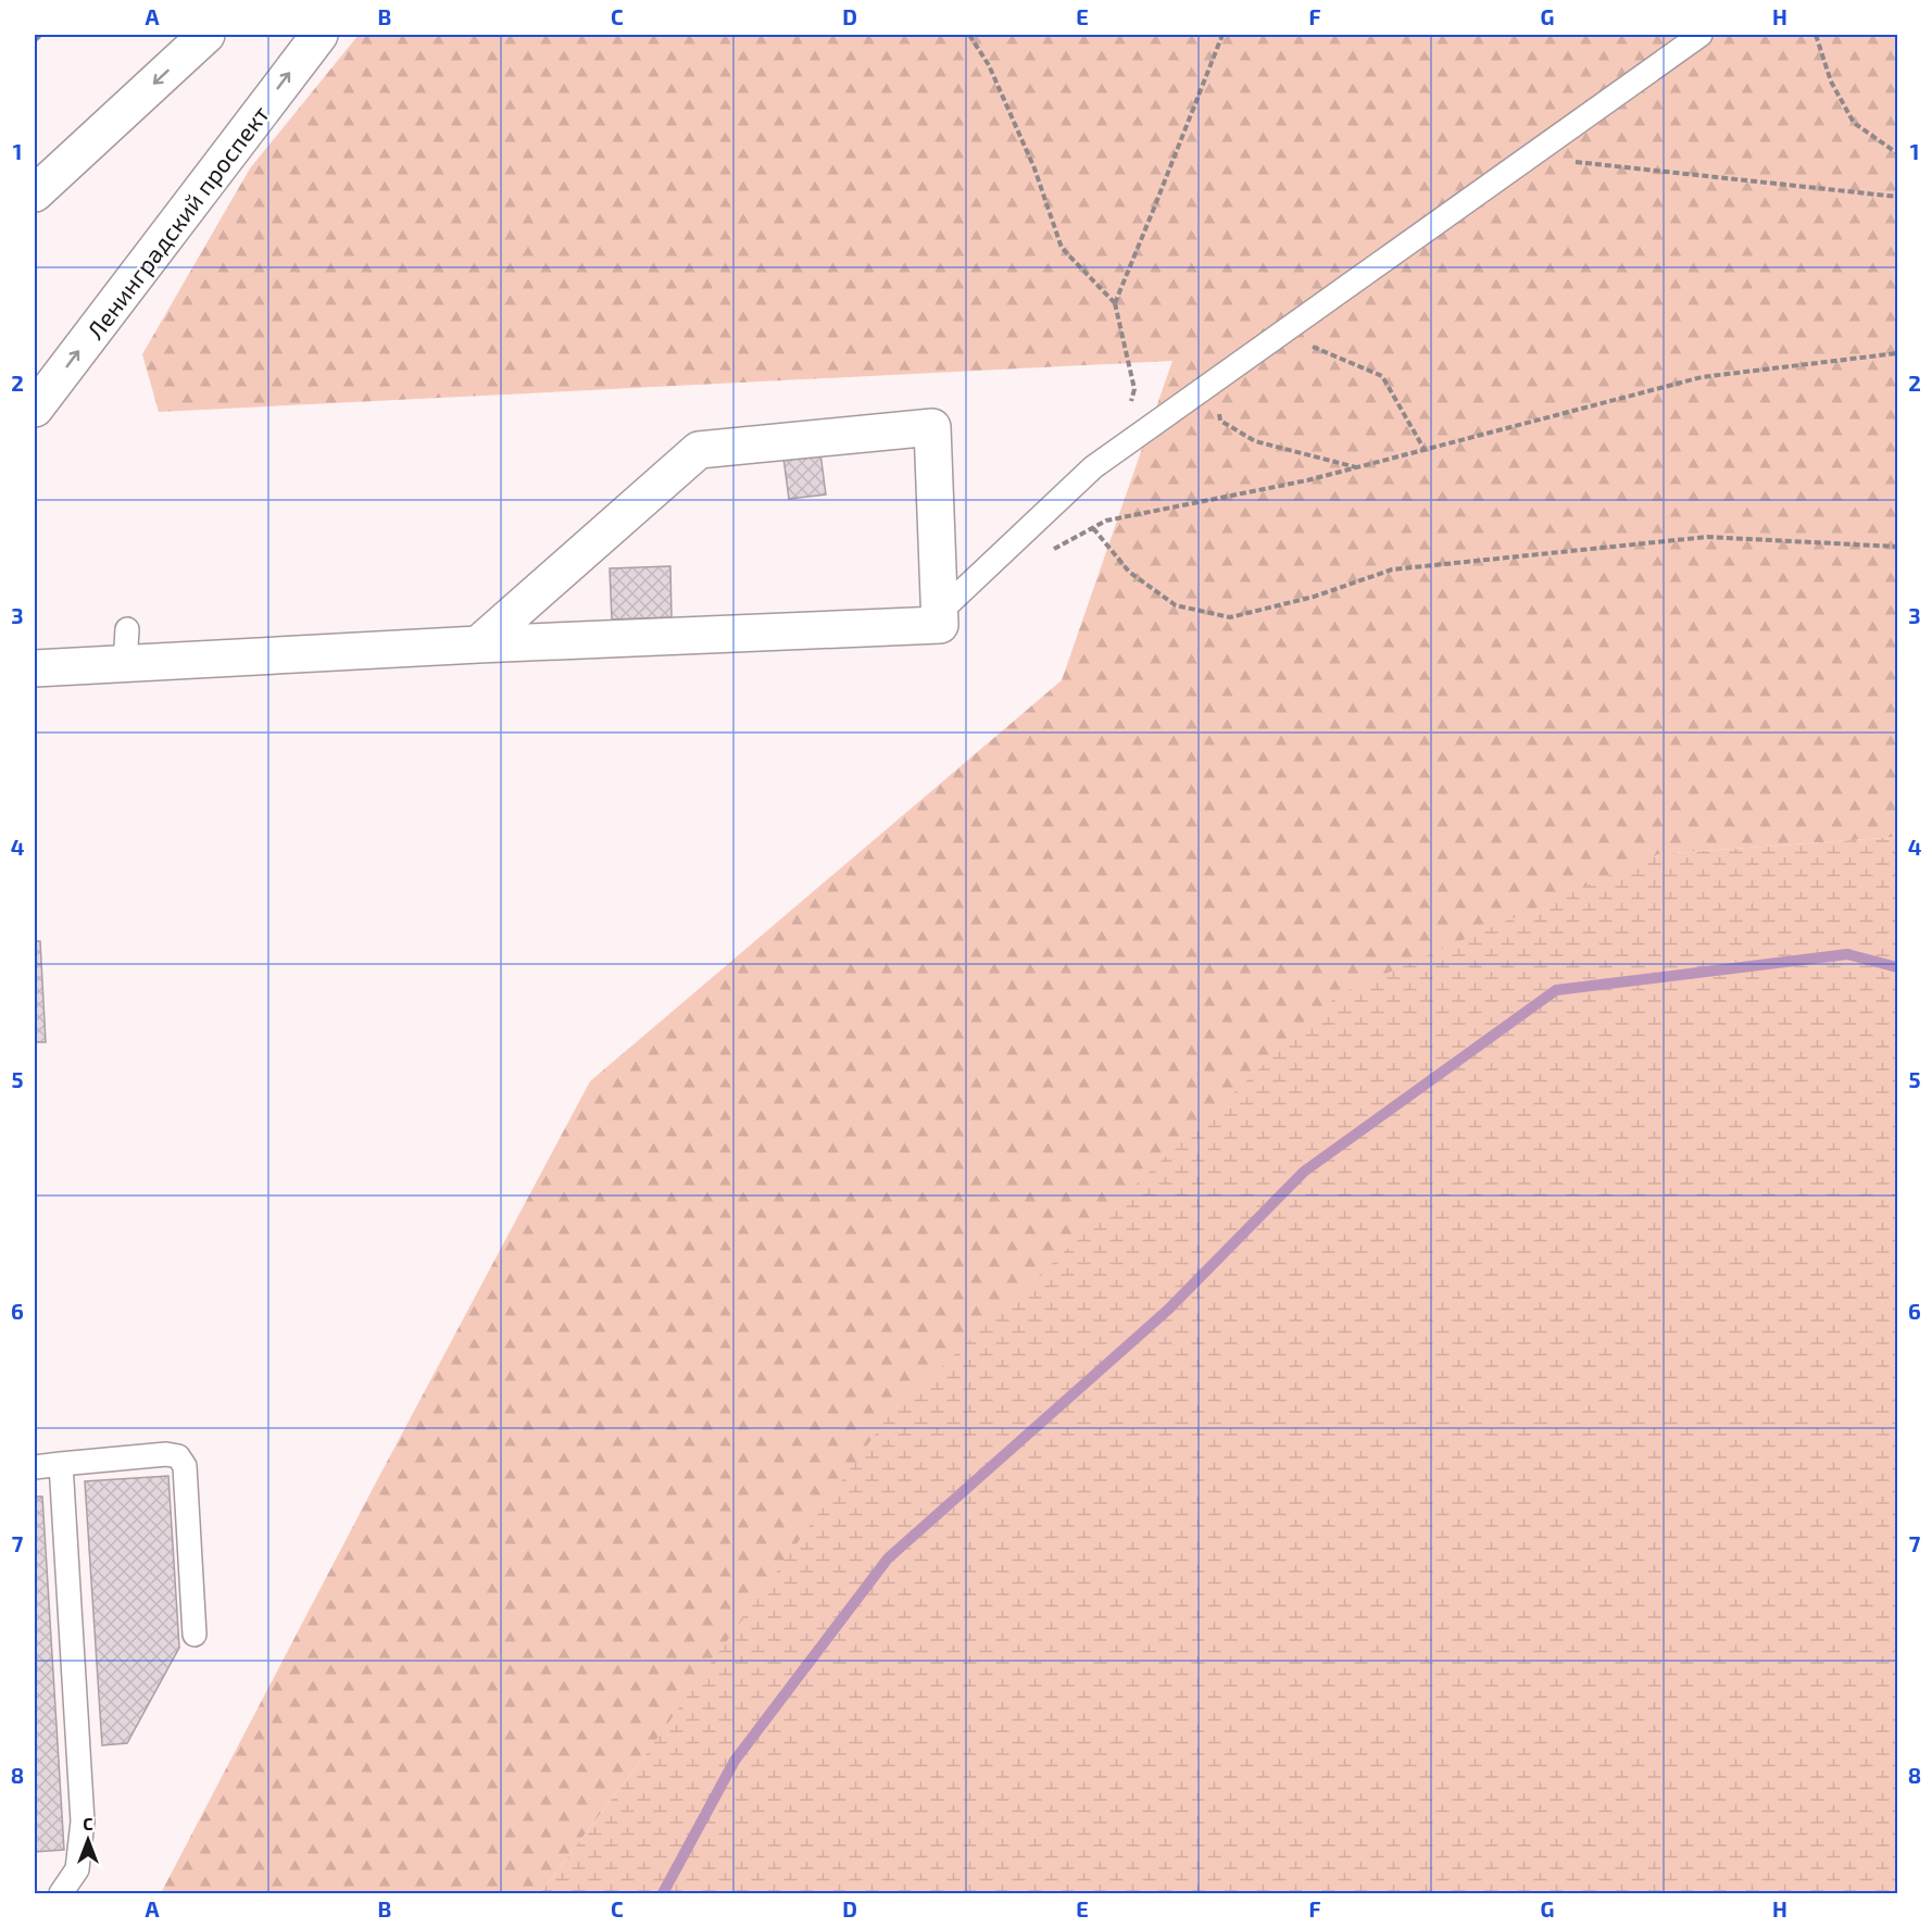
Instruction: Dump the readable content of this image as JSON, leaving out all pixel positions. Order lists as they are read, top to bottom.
{
  "streets": {
    "street": ["Ленинградский проспект"]
  },
  "north": "top",
  "grid": {
    "columns": [
      "A",
      "B",
      "C",
      "D",
      "E",
      "F",
      "G",
      "H"
    ],
    "rows": [
      "1",
      "2",
      "3",
      "4",
      "5",
      "6",
      "7",
      "8"
    ]
  }
}
